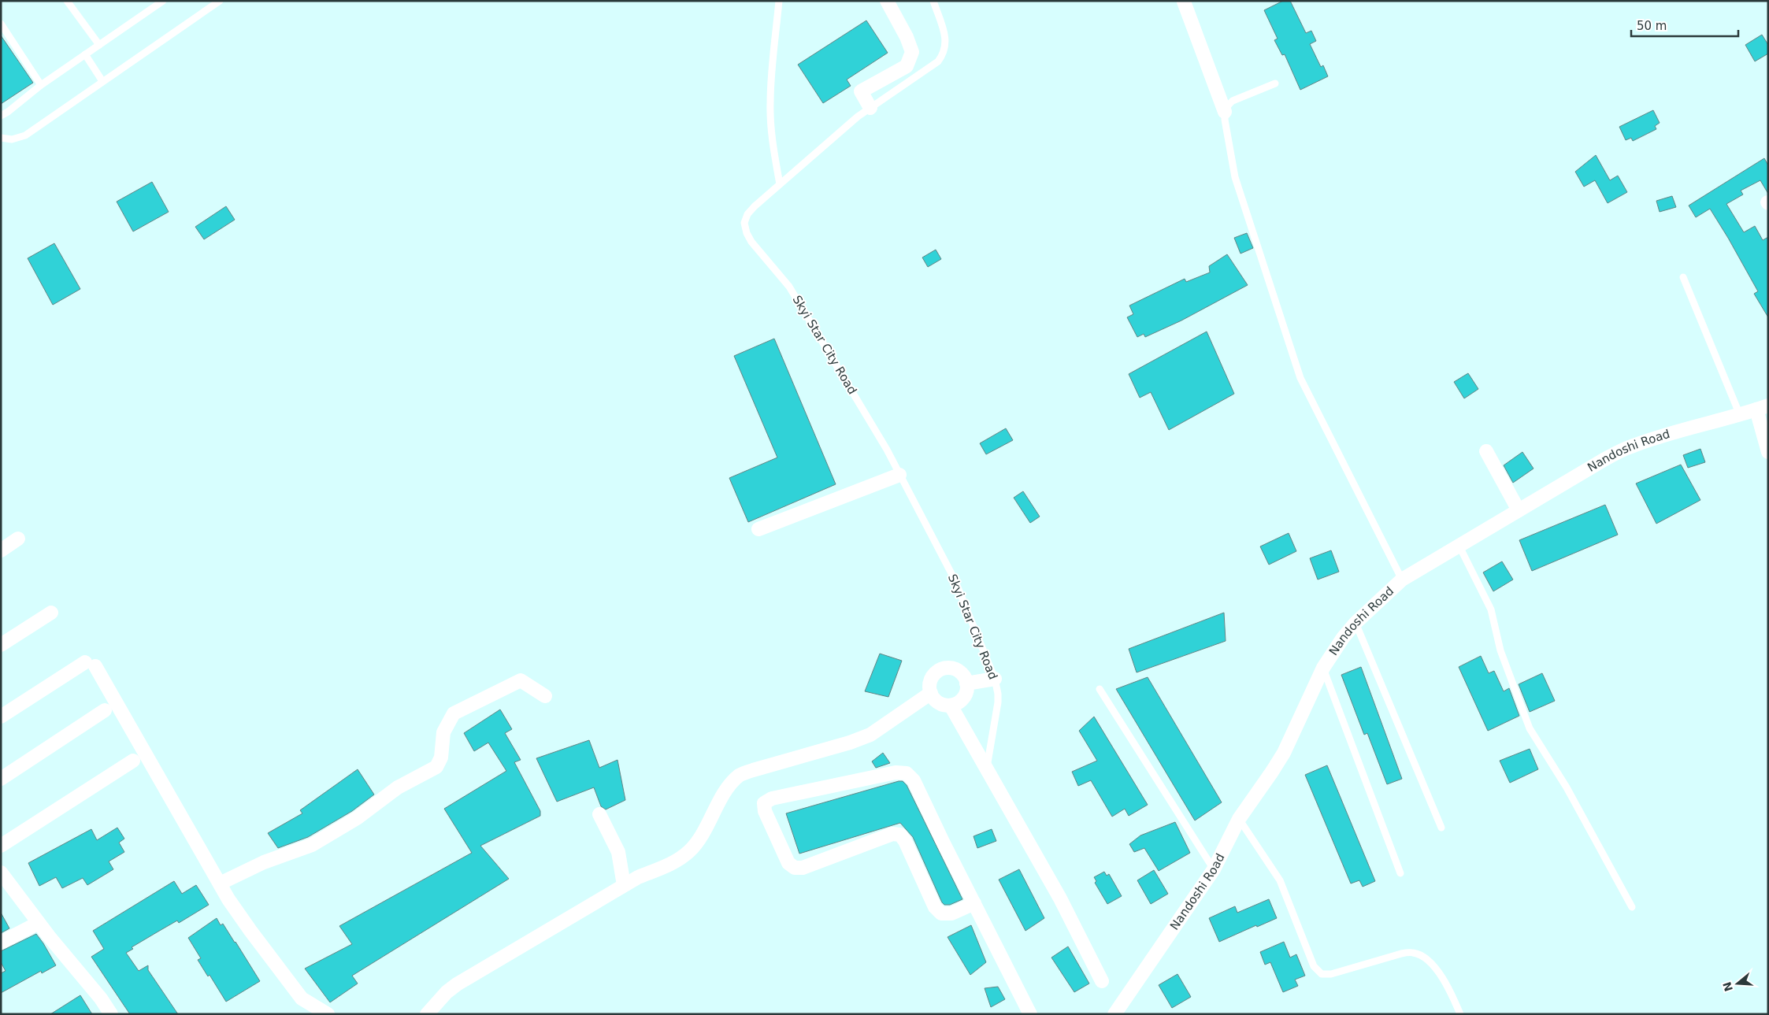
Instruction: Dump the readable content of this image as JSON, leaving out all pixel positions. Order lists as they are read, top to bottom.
{
  "streets": {
    "street": ["Nandoshi Road"],
    "lane": ["Skyi Star City Road"]
  },
  "scale_bar": "50 m",
  "north": "left"
}
